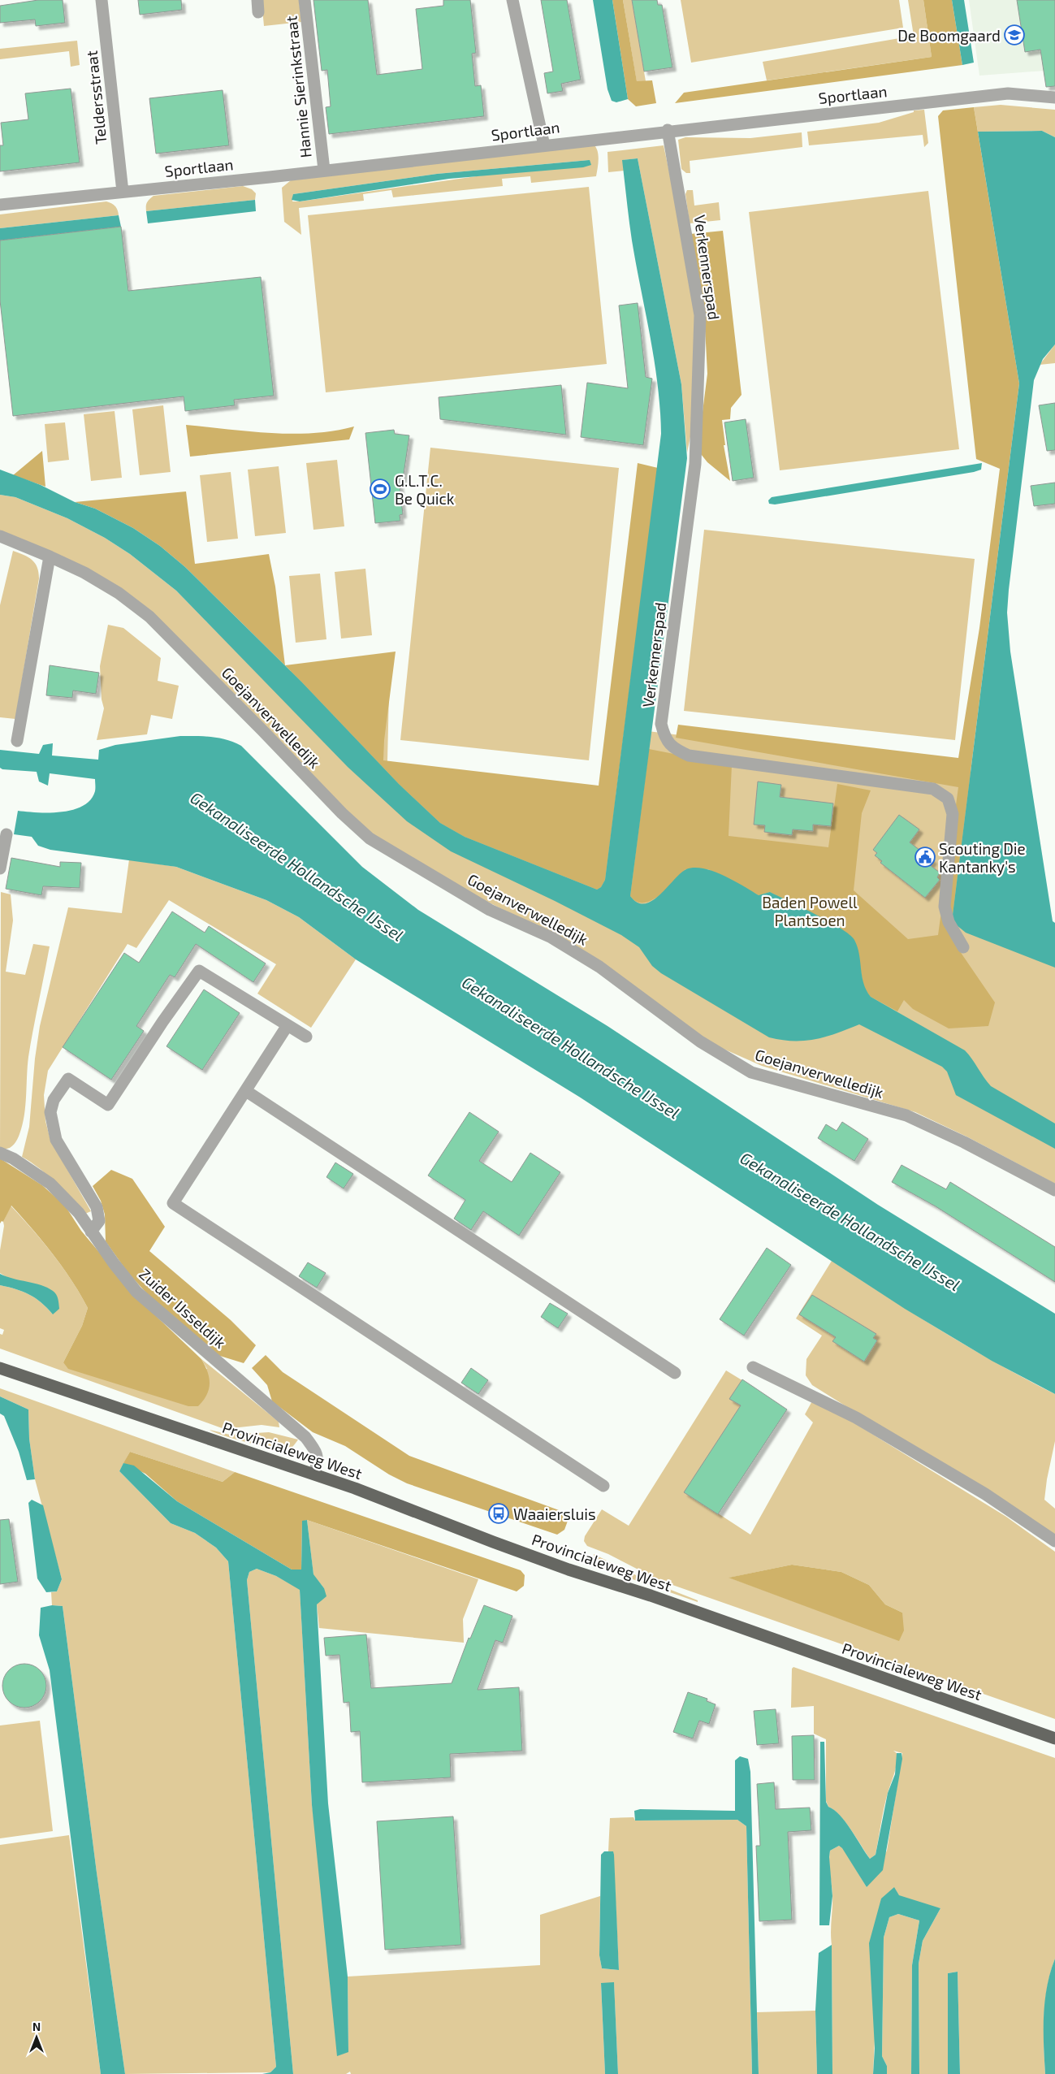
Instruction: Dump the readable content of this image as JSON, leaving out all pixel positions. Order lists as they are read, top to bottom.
{
  "streets": {
    "main road": ["Provincialeweg West"],
    "street": [
      "Hannie Sierinkstraat",
      "Sportlaan",
      "Teldersstraat",
      "Verkennerspad",
      "Goejanverwelledijk",
      "Zuider IJsseldijk"
    ]
  },
  "crossings": [
    ["Hannie Sierinkstraat", "Sportlaan"],
    ["Sportlaan", "Teldersstraat"],
    ["Sportlaan", "Verkennerspad"],
    ["Zuider IJsseldijk", "Provincialeweg West"]
  ],
  "water": ["Gekanaliseerde Hollandsche IJssel"],
  "parks": ["Baden Powell Plantsoen"],
  "places": {
    "school or university": ["De Boomgaard"],
    "sports": ["G.L.T.C. Be Quick"],
    "public building": ["Scouting Die Kantanky's"],
    "bus stop": ["Waaiersluis"]
  },
  "north": "top"
}
